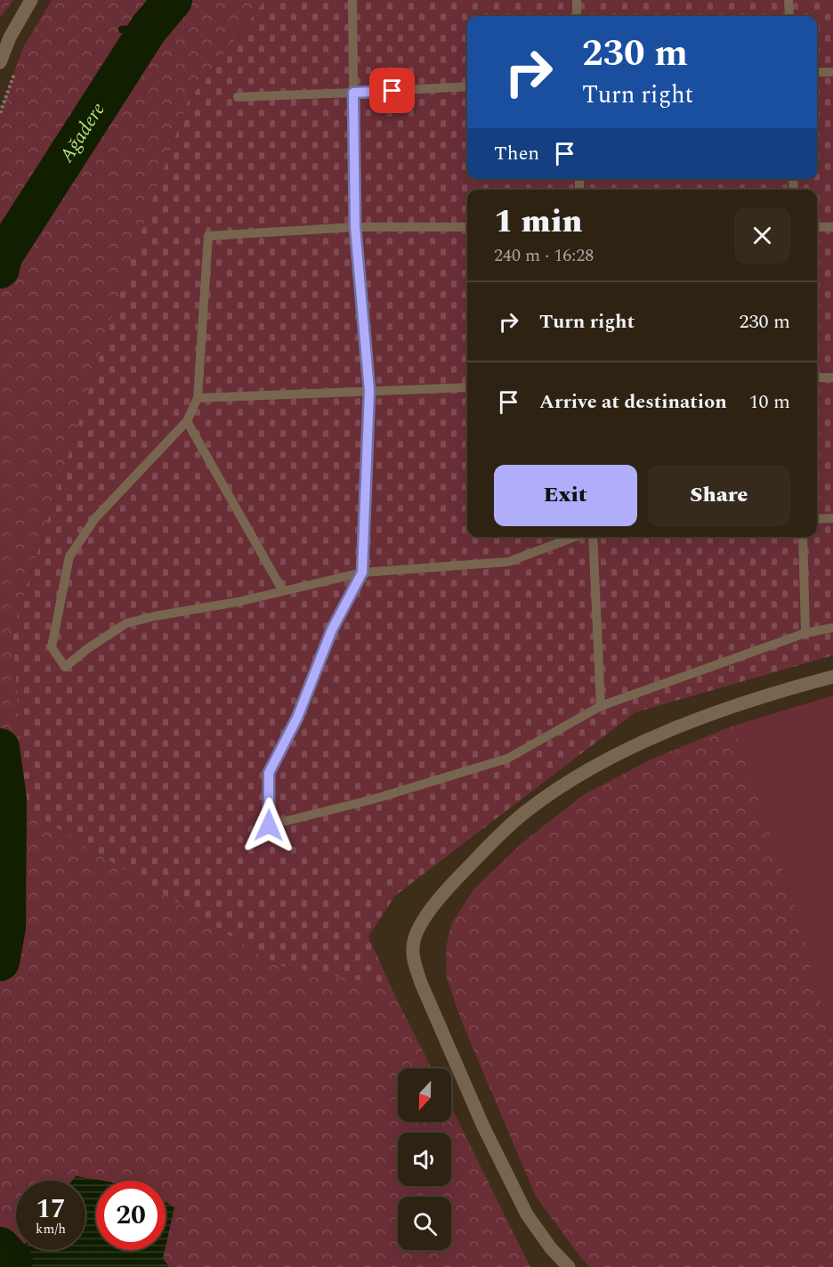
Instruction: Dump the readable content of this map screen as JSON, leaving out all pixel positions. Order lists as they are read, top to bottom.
{
  "water": ["Ağadere"],
  "north": "bottom",
  "page": {
    "turn": ["230 m", "Turn right"],
    "then": "Then",
    "heading": ["1 min", "240 m · 16:28"],
    "list": [
      {
        "name": "Turn right",
        "value": "230 m"
      },
      {
        "name": "Arrive at destination",
        "value": "10 m"
      }
    ],
    "buttons": ["Exit", "Share"],
    "speed": "17 km/h",
    "limit": "20"
  }
}
